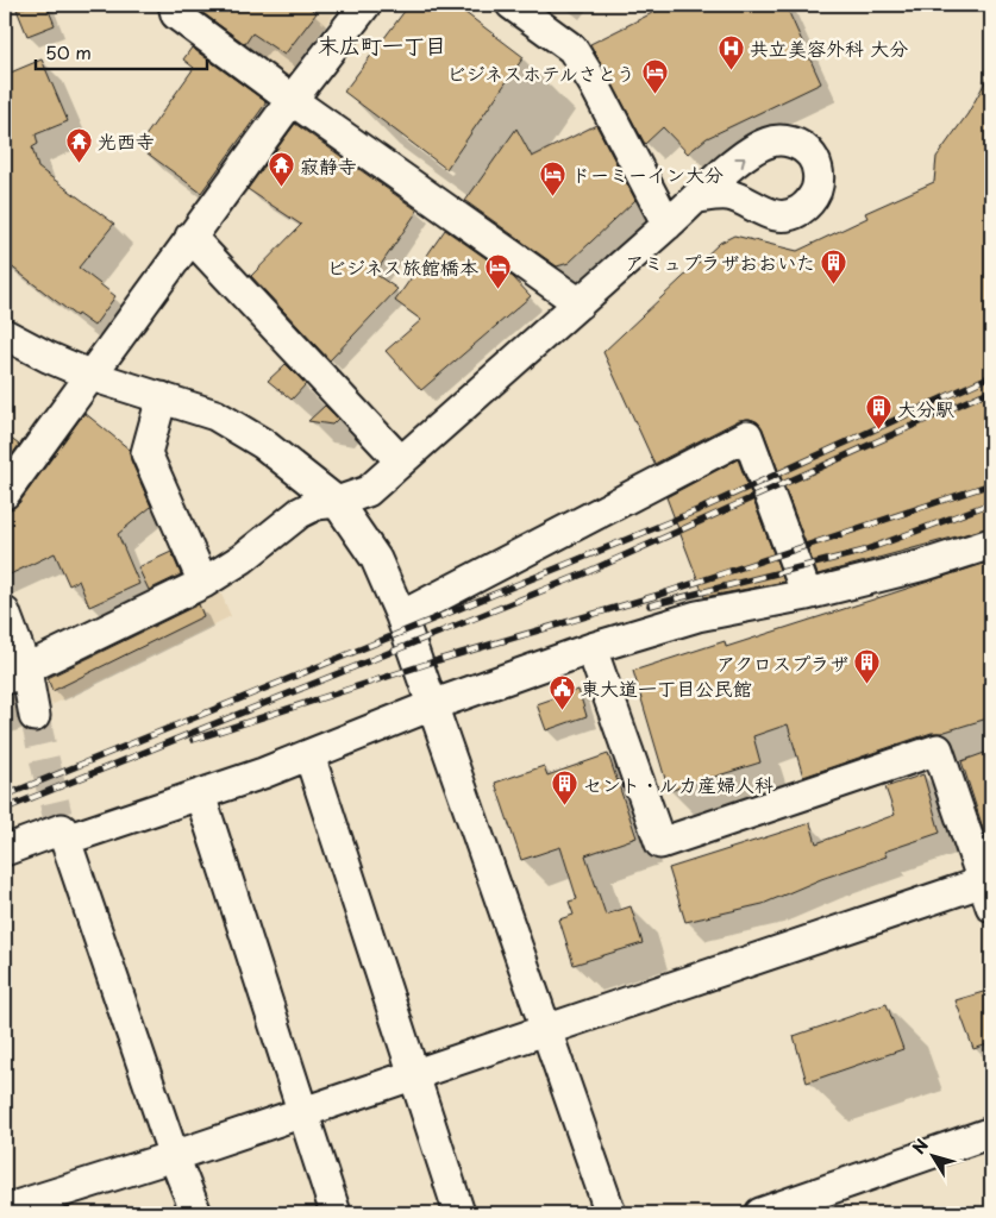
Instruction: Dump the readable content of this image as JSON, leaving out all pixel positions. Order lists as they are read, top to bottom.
{
  "districts": ["末広町一丁目"],
  "places": {
    "hospital": ["共立美容外科 大分"],
    "hotel": ["ビジネスホテルさとう", "ドーミーイン大分", "ビジネス旅館橋本"],
    "temple": ["光西寺", "寂静寺"],
    "building": [
      "アミュプラザおおいた",
      "大分駅",
      "アクロスプラザ",
      "セント・ルカ産婦人科"
    ],
    "public building": ["東大道一丁目公民館"]
  },
  "scale_bar": "50 m",
  "north": "top left"
}
